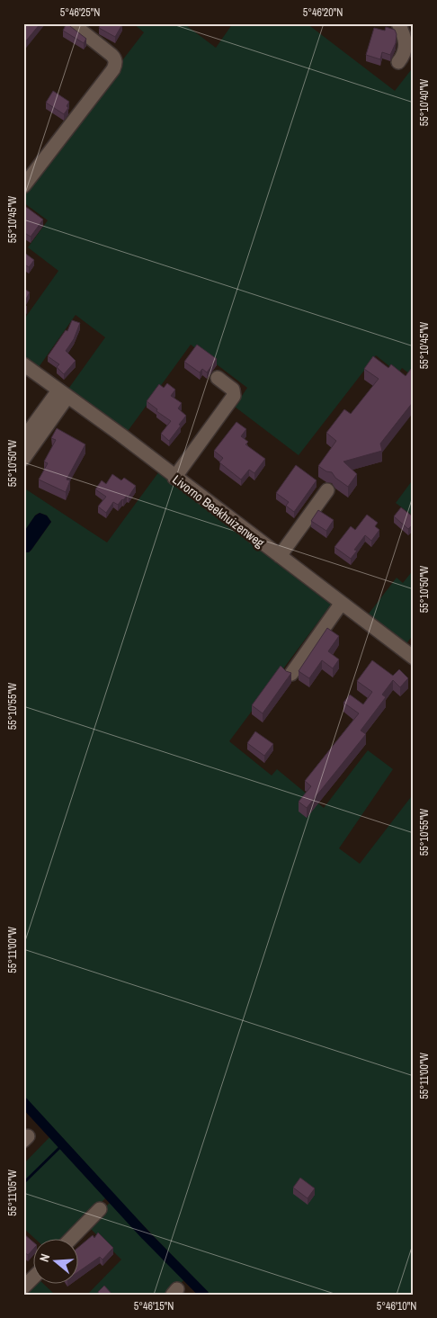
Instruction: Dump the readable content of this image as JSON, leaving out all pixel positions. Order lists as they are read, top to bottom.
{
  "streets": {
    "street": ["Livorno Beekhuizenweg"]
  },
  "north": "left",
  "coordinates": [
    "5°46'25\"N",
    "5°46'20\"N",
    "55°10'40\"W",
    "55°10'45\"W",
    "55°10'50\"W",
    "55°10'55\"W",
    "55°11'00\"W",
    "55°11'05\"W",
    "5°46'15\"N",
    "5°46'10\"N"
  ]
}
